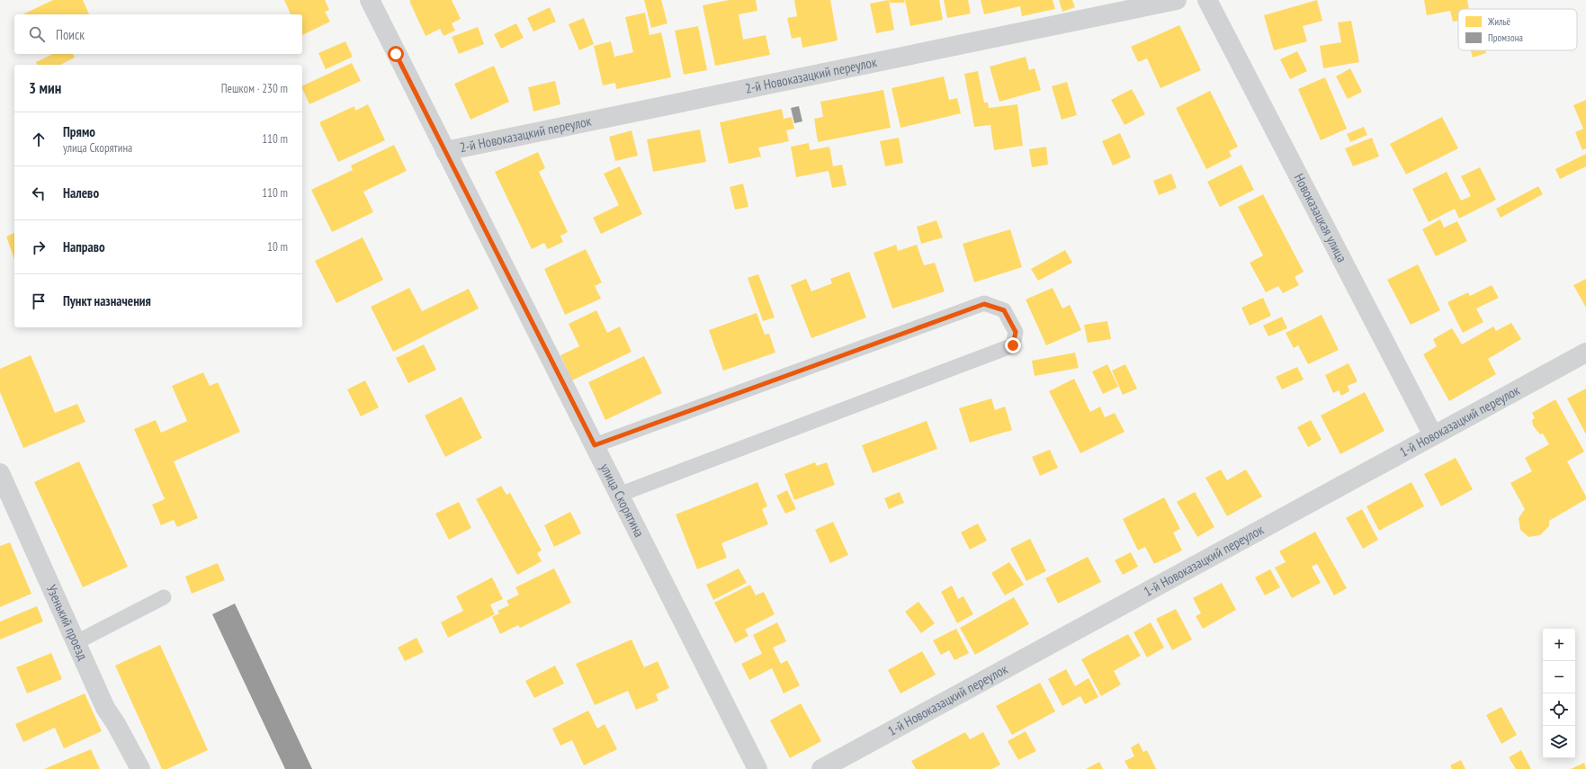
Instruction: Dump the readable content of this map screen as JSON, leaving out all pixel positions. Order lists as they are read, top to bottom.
{
  "streets": {
    "street": [
      "2-й Новоказацкий переулок",
      "Новоказацкая улица",
      "1-й Новоказацкий переулок",
      "улица Скорятина",
      "Узенький проезд"
    ]
  },
  "crossings": [
    ["2-й Новоказацкий переулок", "улица Скорятина"],
    ["Новоказацкая улица", "1-й Новоказацкий переулок"]
  ],
  "legend": ["Жильё", "Промзона"],
  "page": {
    "search": "Поиск",
    "heading": ["3 мин", "Пешком · 230 m"],
    "list": [
      ["Прямо", "улица Скорятина", "110 m"],
      ["Налево", "110 m"],
      ["Направо", "10 m"],
      "Пункт назначения"
    ],
    "map_buttons": ["+", "−"]
  }
}
